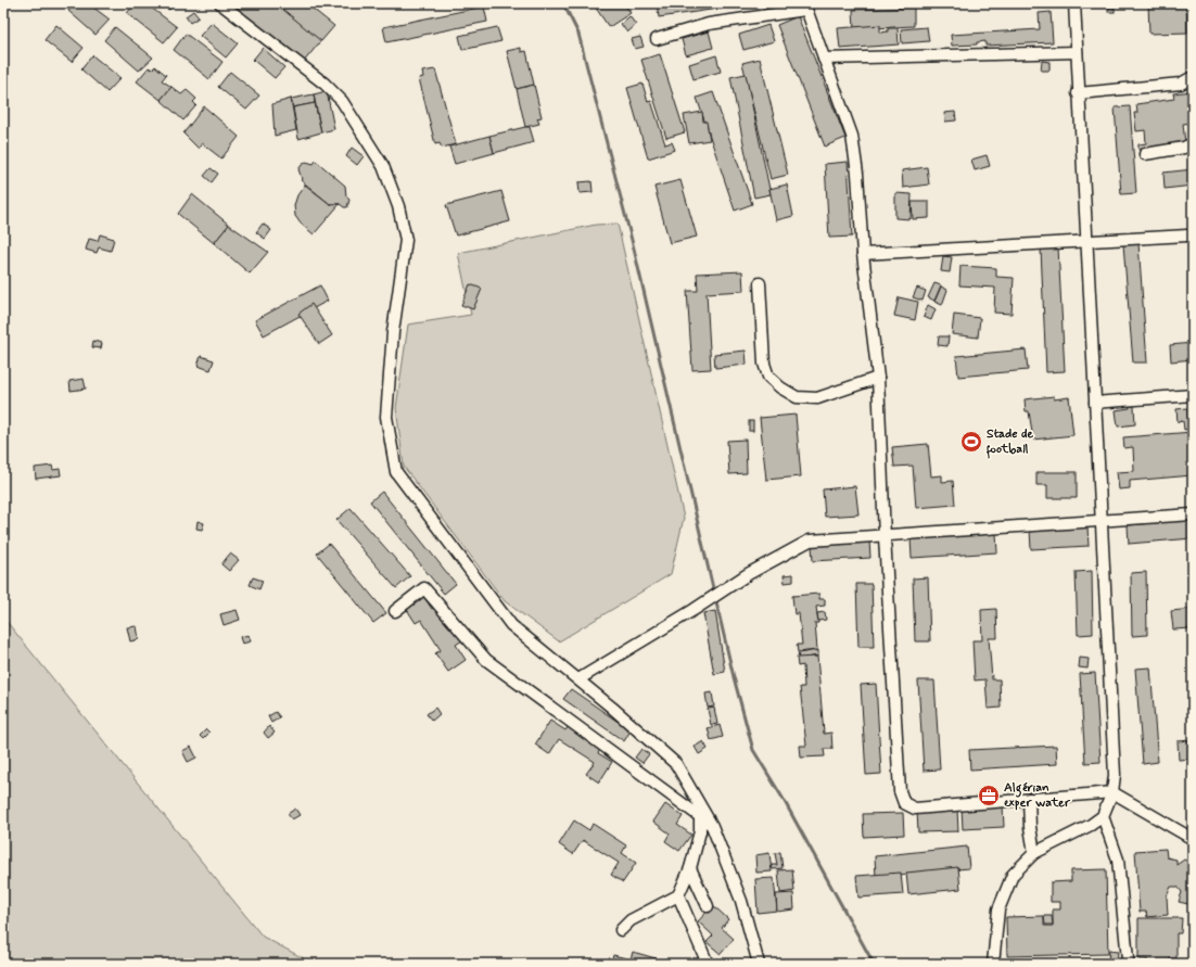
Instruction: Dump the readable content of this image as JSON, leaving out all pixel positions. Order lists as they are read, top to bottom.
{
  "places": {
    "sports": ["Stade de football"],
    "office": ["Algérian exper water"]
  }
}
